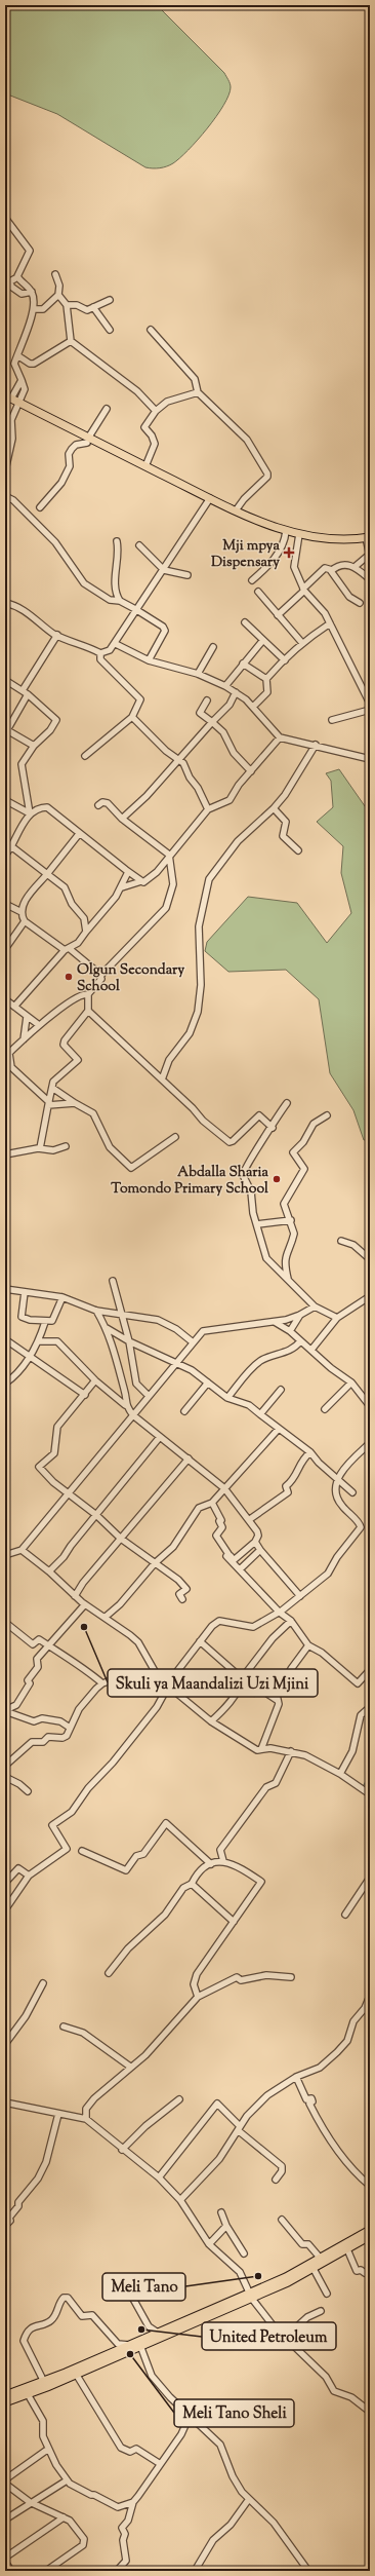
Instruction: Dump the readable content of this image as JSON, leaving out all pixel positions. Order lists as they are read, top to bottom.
{
  "places": {
    "health": ["Mji mpya Dispensary"],
    "other": [
      "Olgun Secondary School",
      "Abdalla Sharia Tomondo Primary School",
      "Skuli ya Maandalizi Uzi Mjini",
      "Meli Tano",
      "United Petroleum",
      "Meli Tano Sheli"
    ]
  }
}
